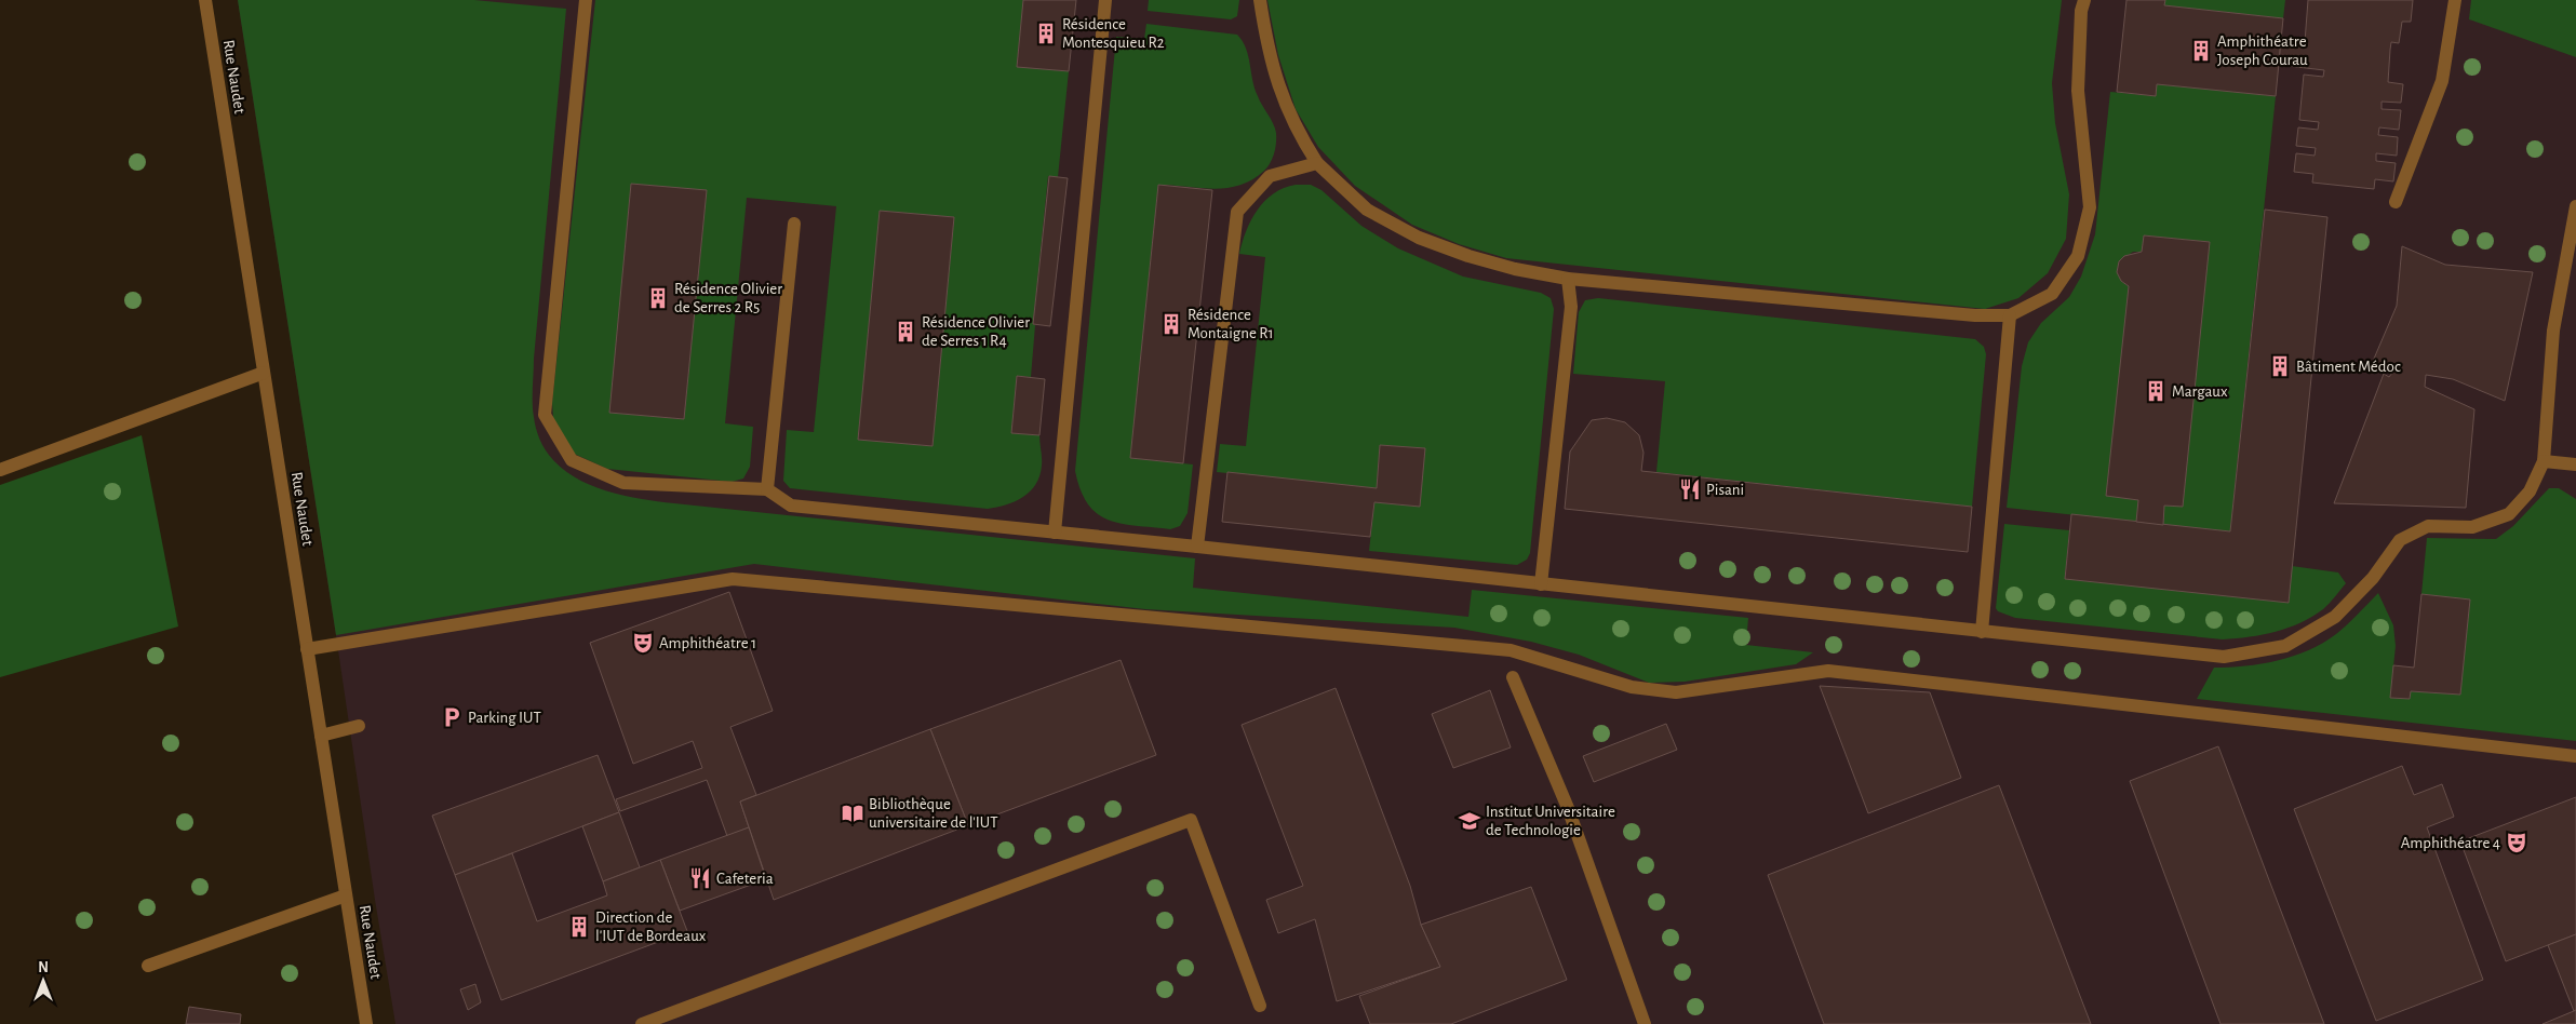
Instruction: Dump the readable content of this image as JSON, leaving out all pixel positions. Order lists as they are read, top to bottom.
{
  "streets": {
    "street": ["Rue Naudet"]
  },
  "places": {
    "building": [
      "Résidence Montesquieu R2",
      "Amphithéatre Joseph Courau",
      "Résidence Olivier de Serres 2 R5",
      "Résidence Montaigne R1",
      "Résidence Olivier de Serres 1 R4",
      "Bâtiment Médoc",
      "Margaux",
      "Direction de l'IUT de Bordeaux"
    ],
    "restaurant": ["Pisani", "Cafeteria"],
    "theatre": ["Amphithéatre 1", "Amphithéatre 4"],
    "parking": ["Parking IUT"],
    "library": ["Bibliothèque universitaire de l'IUT"],
    "school or university": ["Institut Universitaire de Technologie"]
  },
  "north": "top"
}
